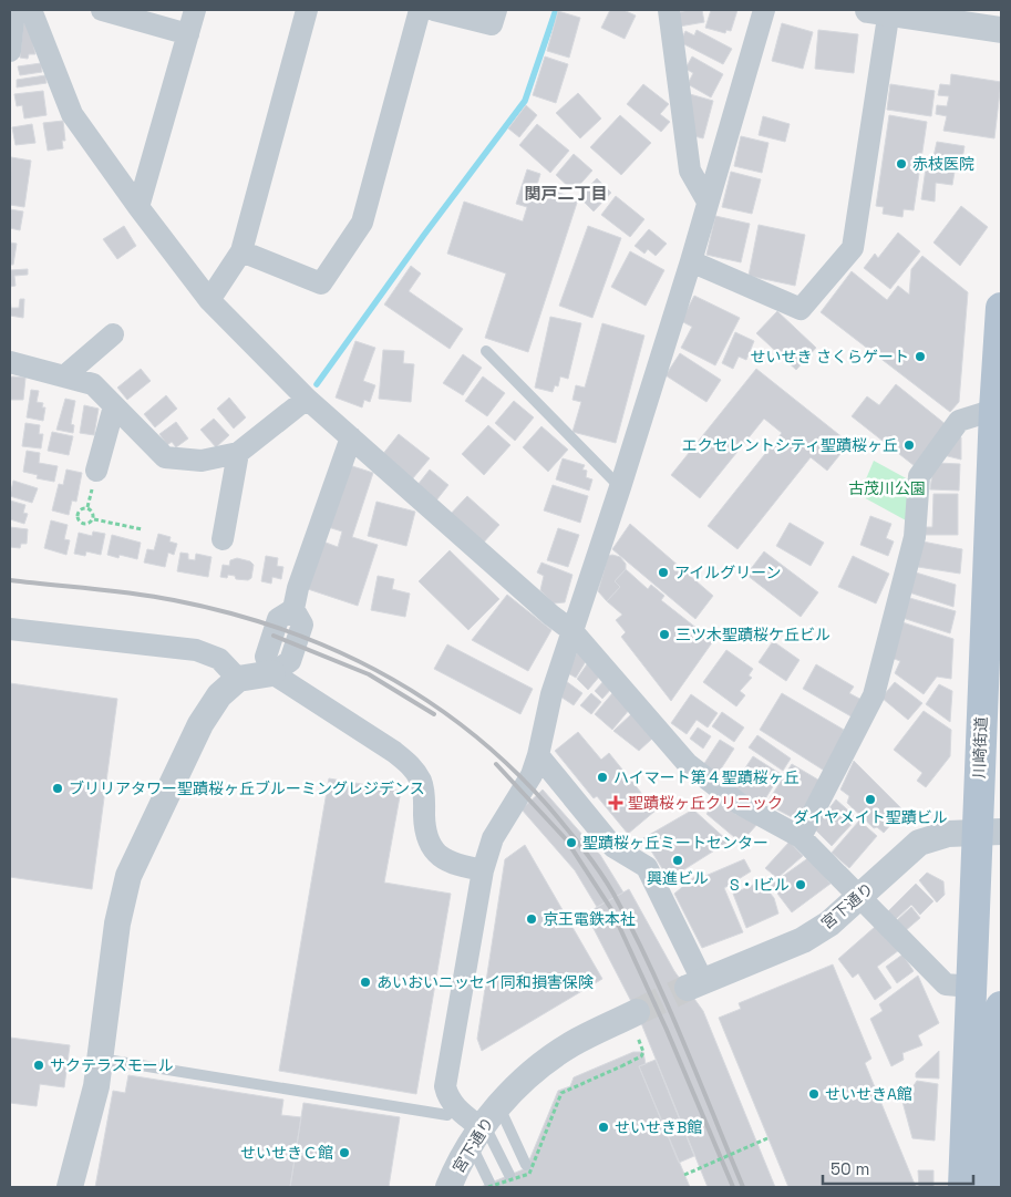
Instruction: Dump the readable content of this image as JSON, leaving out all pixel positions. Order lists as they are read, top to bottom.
{
  "streets": {
    "main road": ["川崎街道"],
    "street": ["宮下通り"]
  },
  "crossings": [
    ["川崎街道", "宮下通り"]
  ],
  "districts": ["関戸二丁目"],
  "parks": ["古茂川公園"],
  "places": {
    "other": [
      "赤枝医院",
      "せいせき さくらゲート",
      "エクセレントシティ聖蹟桜ヶ丘",
      "アイルグリーン",
      "三ツ木聖蹟桜ケ丘ビル",
      "ハイマート第４聖蹟桜ヶ丘",
      "ブリリアタワー聖蹟桜ヶ丘ブルーミングレジデンス",
      "ダイヤメイト聖蹟ビル",
      "聖蹟桜ヶ丘ミートセンター",
      "興進ビル",
      "S・Iビル",
      "京王電鉄本社",
      "あいおいニッセイ同和損害保険",
      "サクテラスモール",
      "せいせきA館",
      "せいせきB館",
      "せいせきＣ館"
    ],
    "health": ["聖蹟桜ヶ丘クリニック"]
  },
  "scale_bar": "50 m"
}
